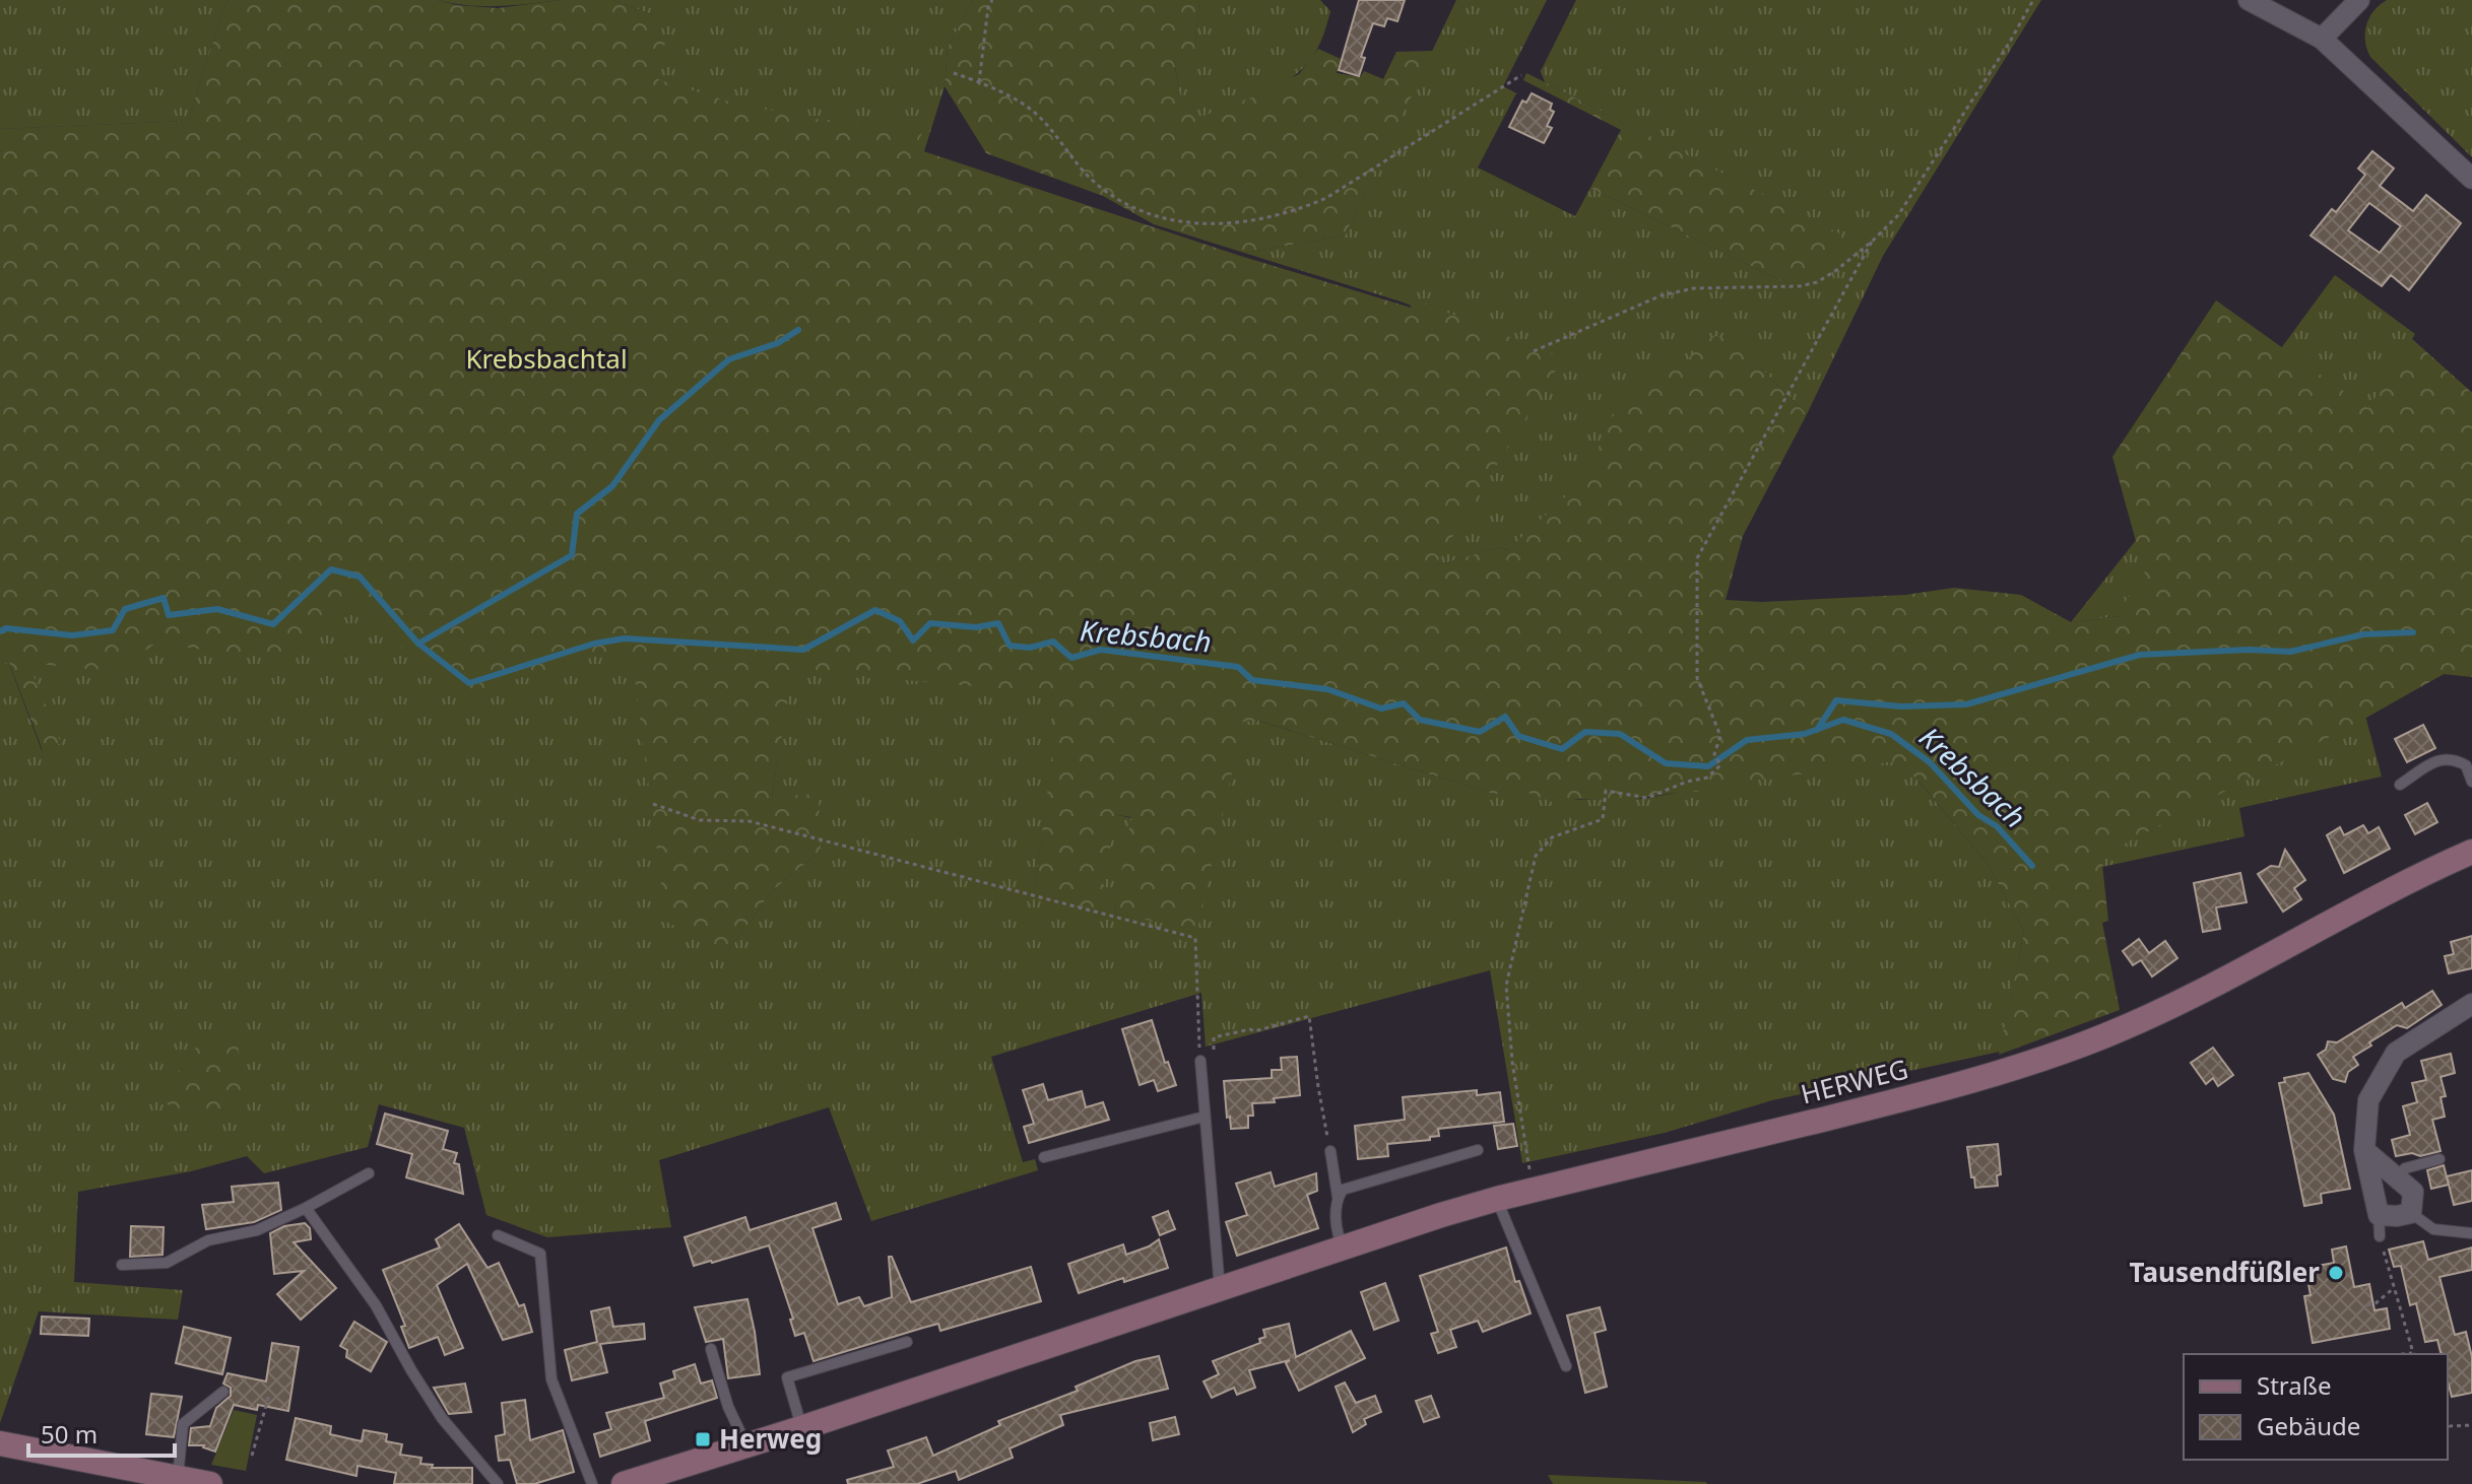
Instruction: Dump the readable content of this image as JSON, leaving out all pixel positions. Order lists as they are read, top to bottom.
{
  "streets": {
    "street": ["HERWEG"]
  },
  "water": ["Krebsbach"],
  "parks": ["Krebsbachtal"],
  "places": {
    "other": ["Tausendfüßler"],
    "transit": ["Herweg"]
  },
  "legend": ["Straße", "Gebäude"],
  "scale_bar": "50 m"
}
